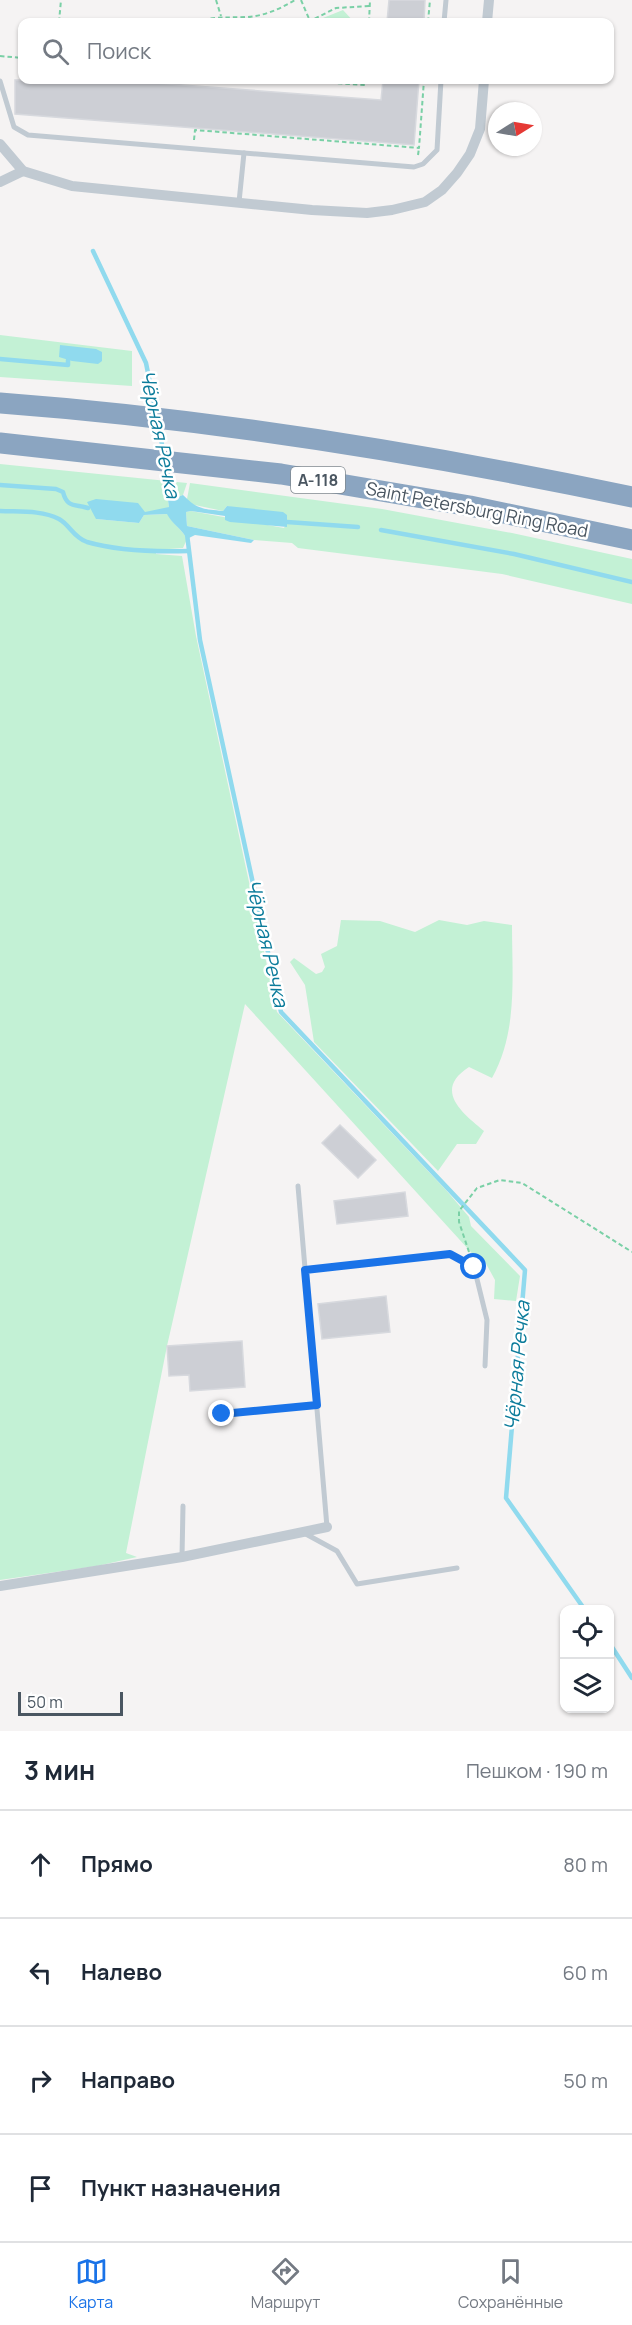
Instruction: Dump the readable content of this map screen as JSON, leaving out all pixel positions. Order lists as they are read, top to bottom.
{
  "streets": {
    "highway": ["А-118", "Saint Petersburg Ring Road"]
  },
  "water": ["Чёрная Речка"],
  "scale_bar": "50 m",
  "north": "right",
  "page": {
    "search": "Поиск",
    "scale": "50 m",
    "heading": ["3 мин", "Пешком · 190 m"],
    "list": [
      ["Прямо", "80 m"],
      ["Налево", "60 m"],
      ["Направо", "50 m"],
      "Пункт назначения"
    ],
    "nav": ["Карта", "Маршрут", "Сохранённые"]
  }
}
